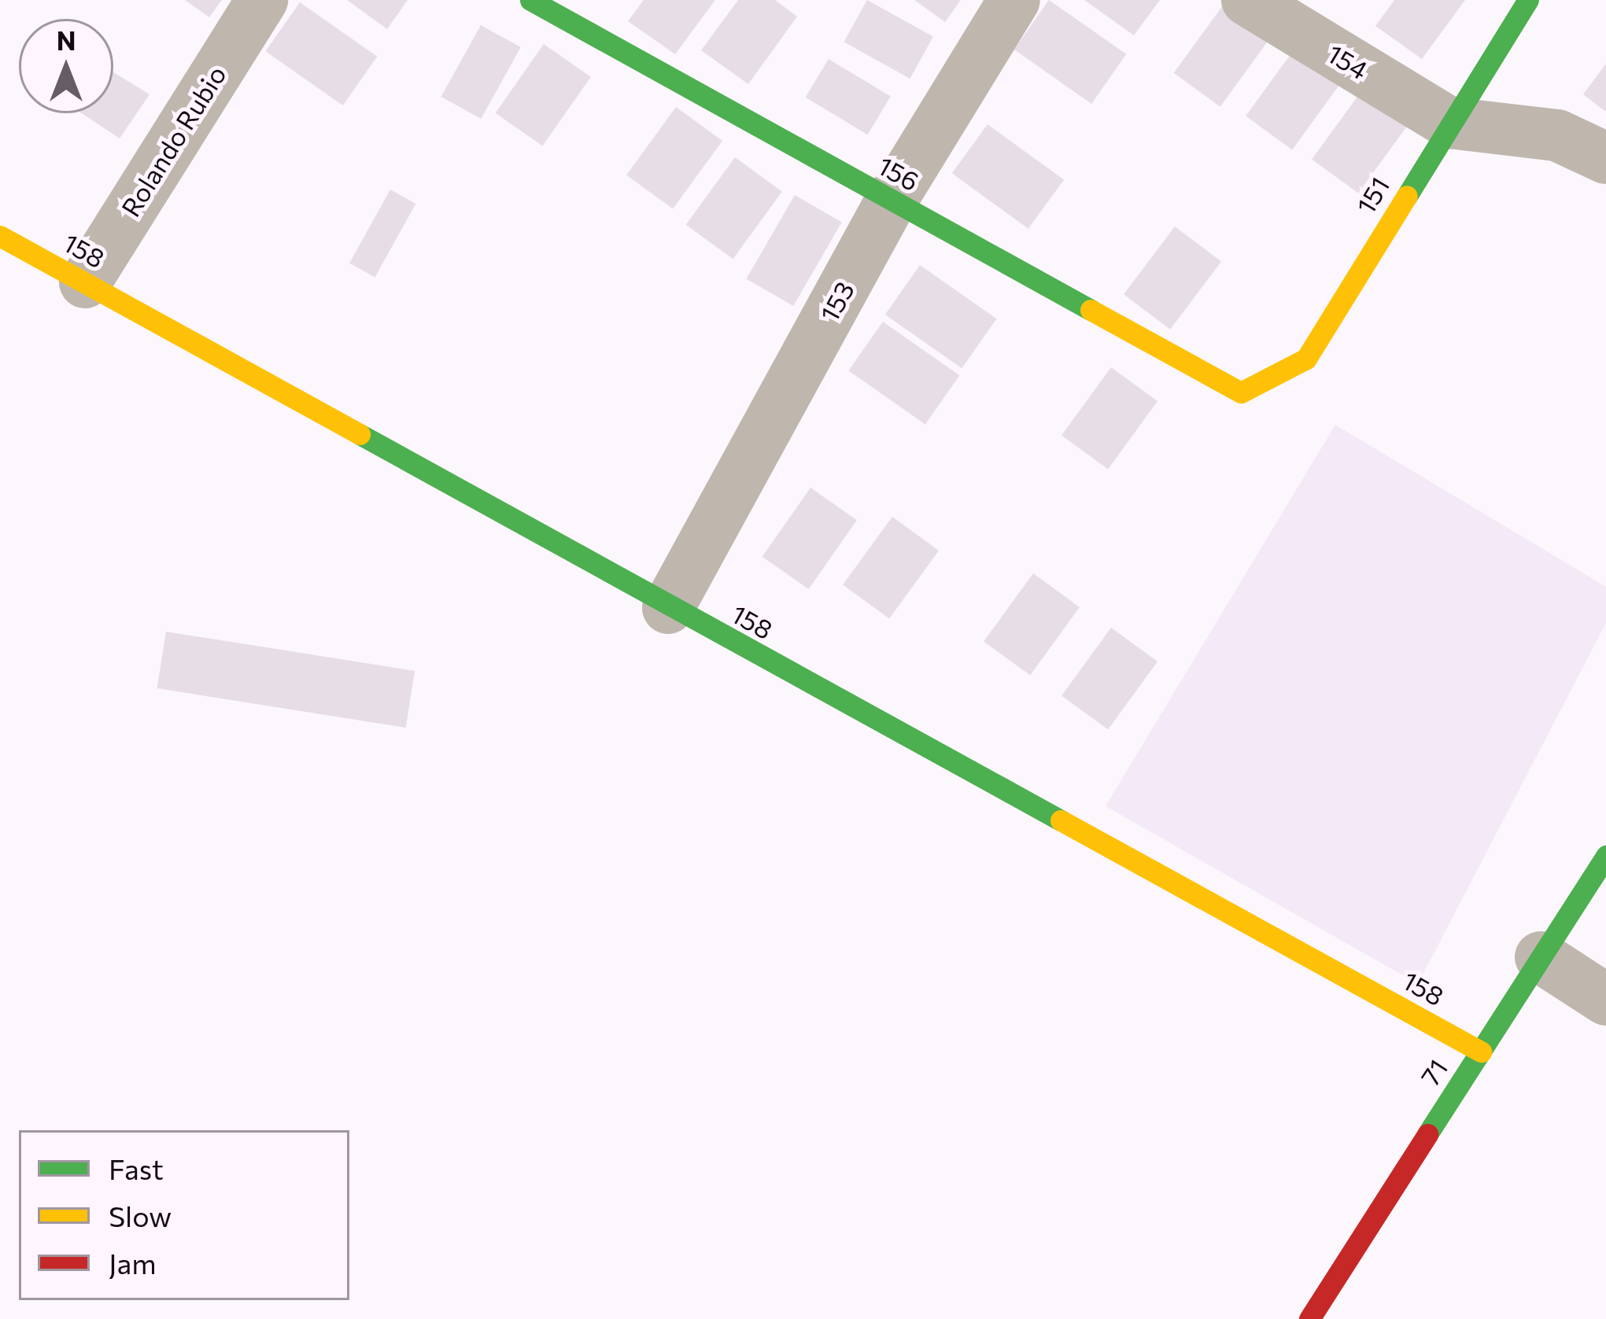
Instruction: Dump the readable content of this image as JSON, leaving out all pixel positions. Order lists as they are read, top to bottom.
{
  "streets": {
    "street": [
      "154",
      "Rolando Rubio",
      "156",
      "151",
      "158",
      "153",
      "71"
    ]
  },
  "crossings": [
    ["154", "151"],
    ["Rolando Rubio", "158"],
    ["156", "151"],
    ["156", "153"],
    ["158", "153"],
    ["158", "71"]
  ],
  "legend": ["Fast", "Slow", "Jam"],
  "north": "top"
}
